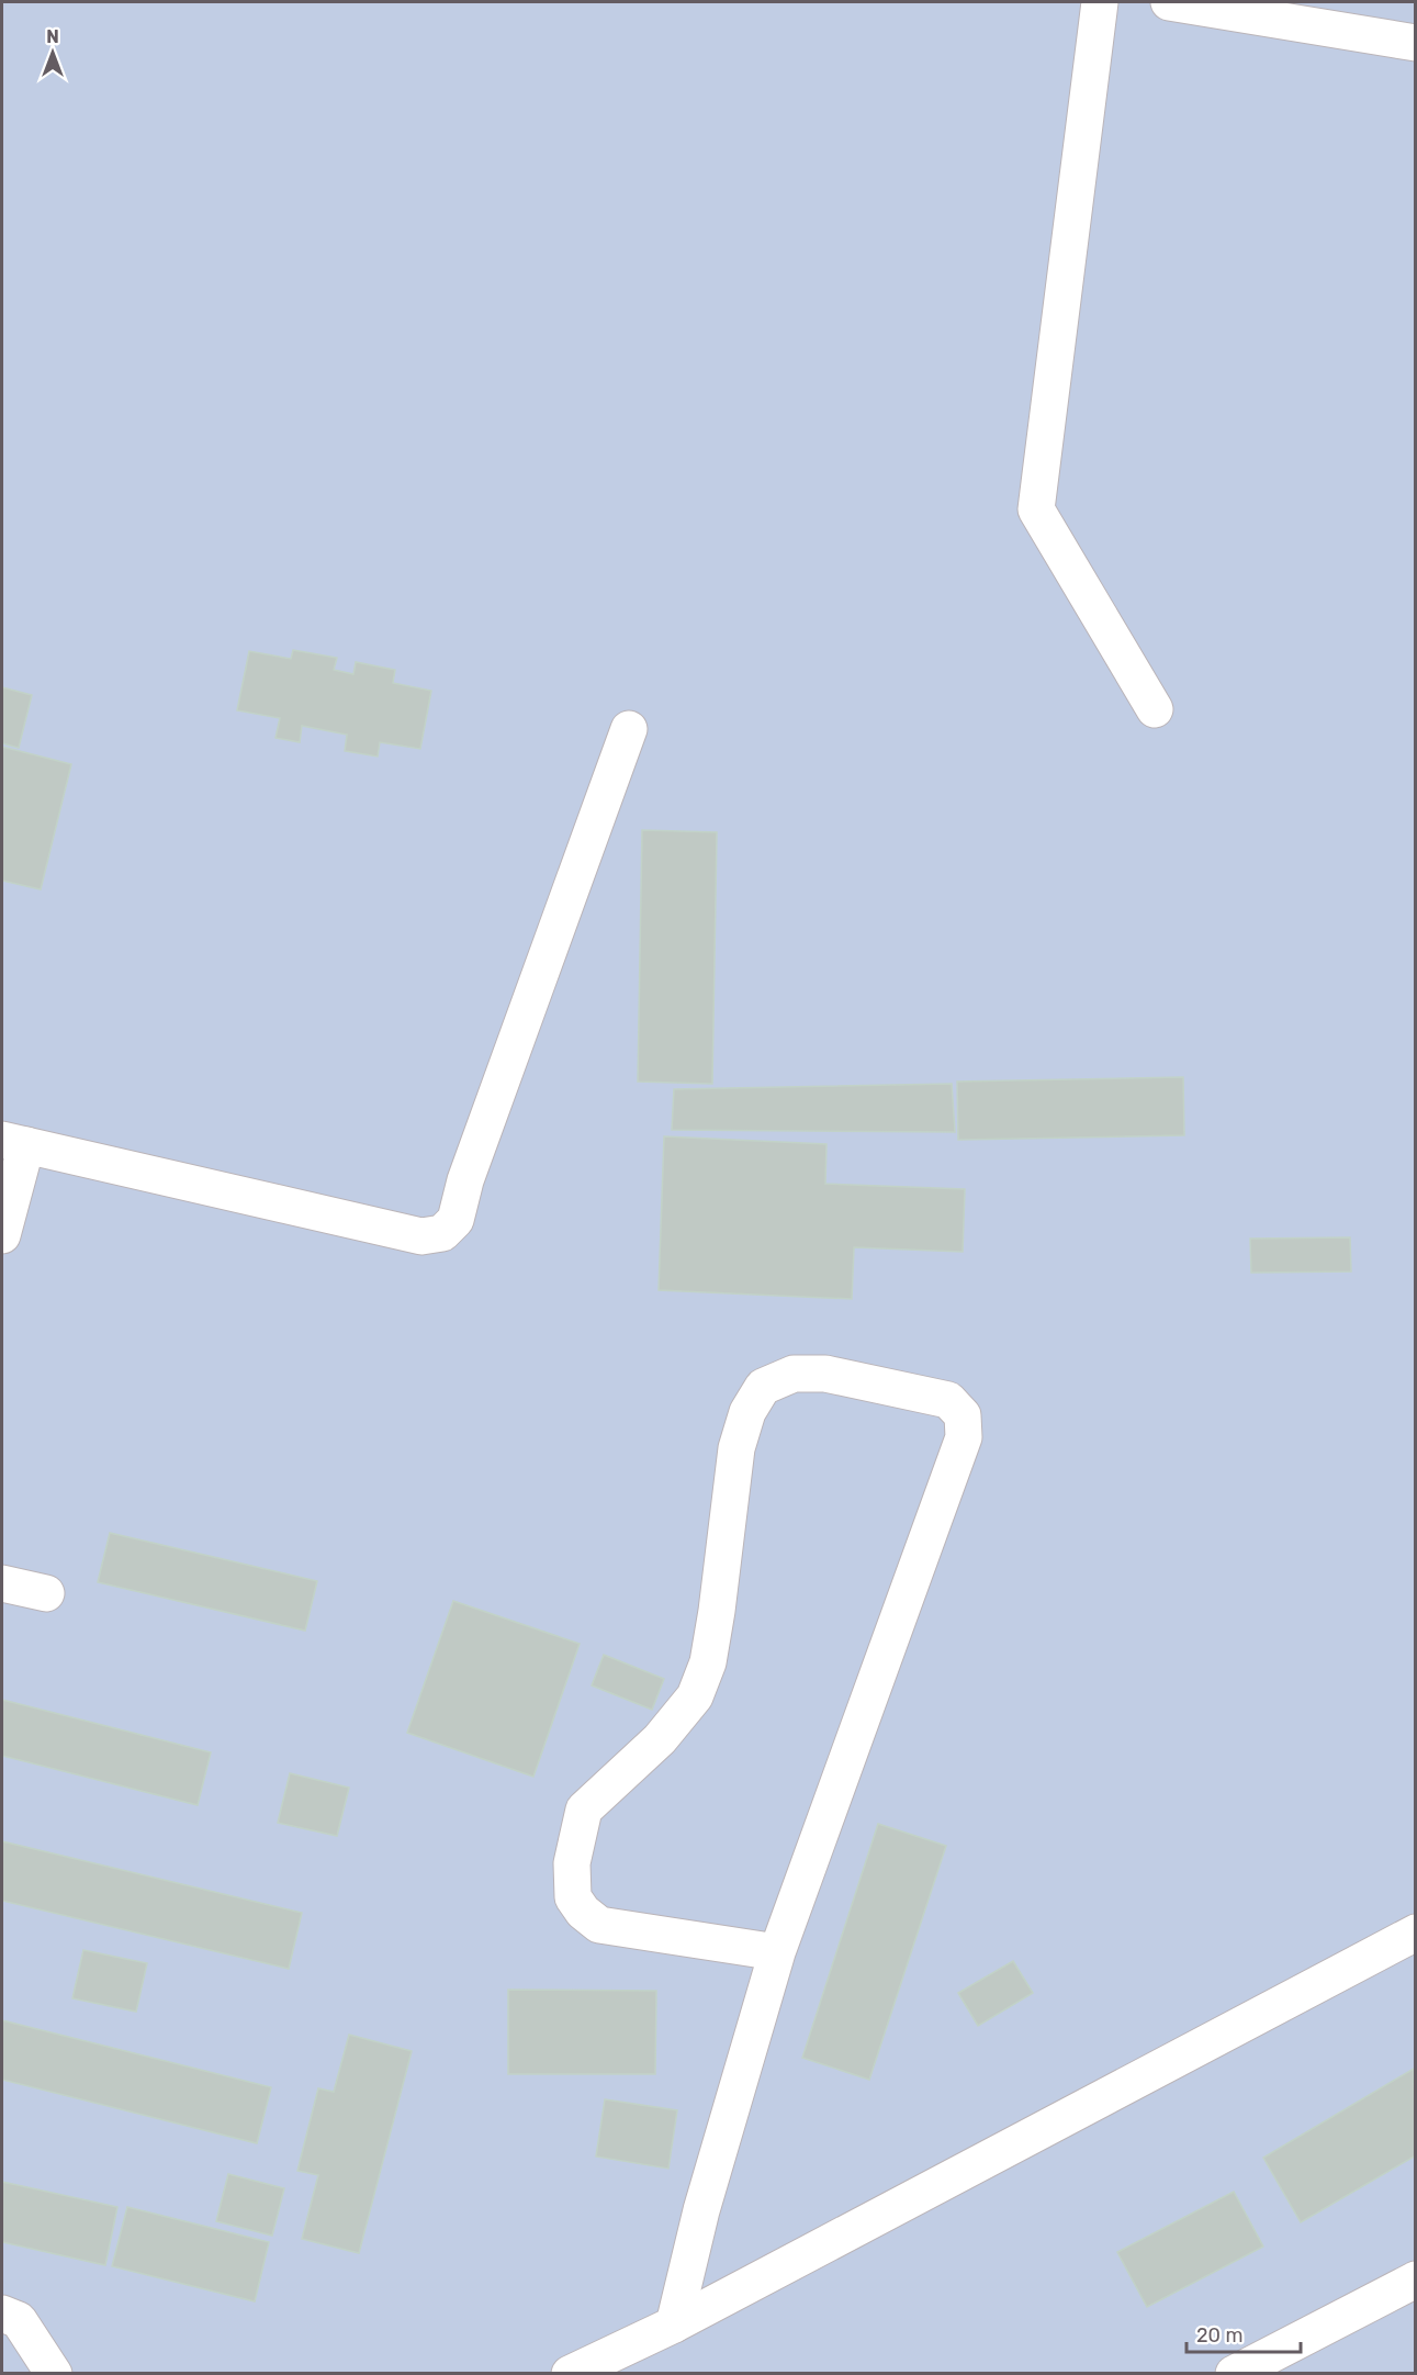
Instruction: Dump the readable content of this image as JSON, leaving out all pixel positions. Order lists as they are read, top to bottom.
{
  "scale_bar": "20 m",
  "north": "top"
}
